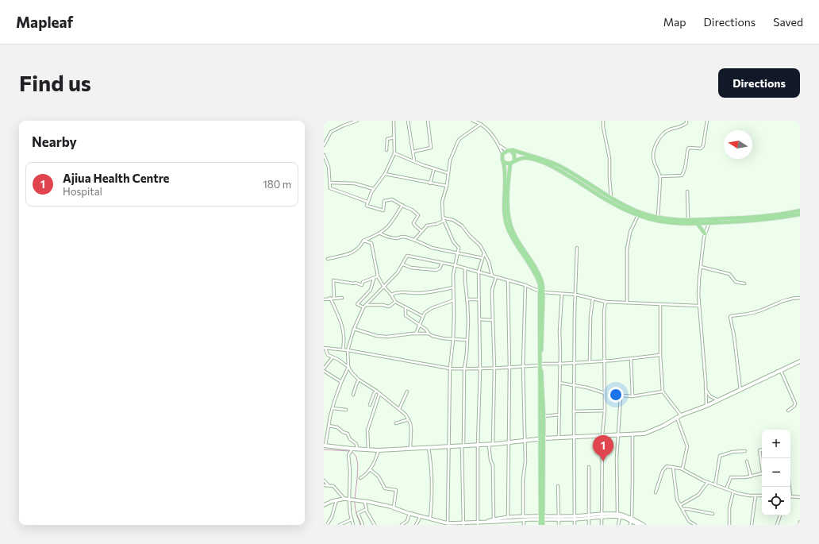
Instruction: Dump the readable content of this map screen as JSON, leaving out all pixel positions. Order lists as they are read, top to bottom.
{
  "north": "left",
  "page": {
    "header": "Mapleaf",
    "nav": ["Map", "Directions", "Saved"],
    "buttons": "Directions",
    "title": "Find us",
    "heading": "Nearby",
    "list": [
      {
        "mark": "1",
        "name": "Ajiua Health Centre",
        "note": "Hospital",
        "value": "180 m"
      }
    ],
    "map_buttons": ["+", "−"],
    "pins": "1"
  }
}
